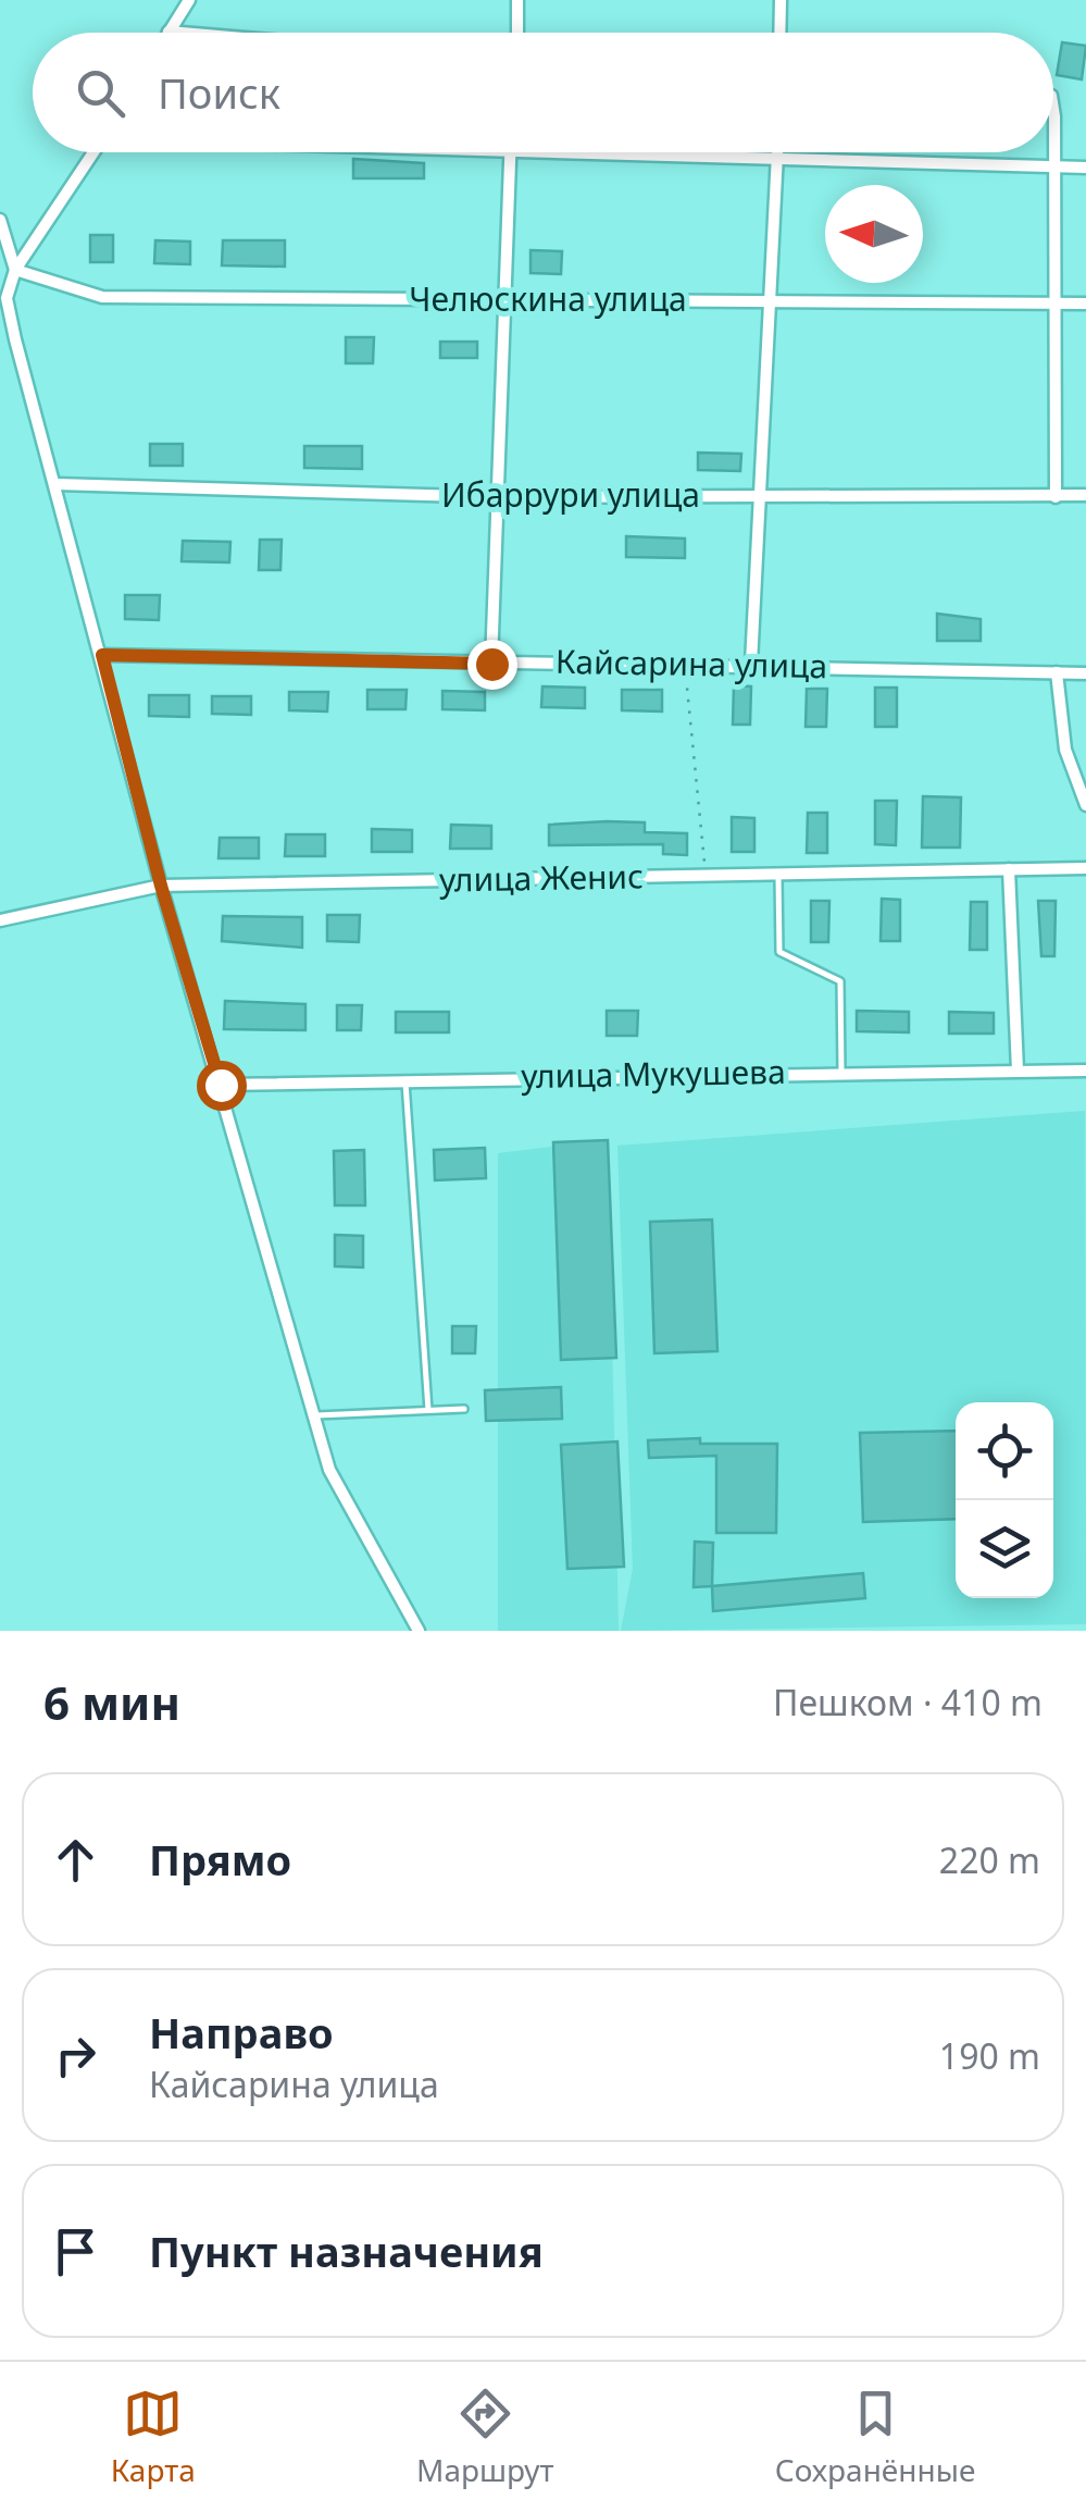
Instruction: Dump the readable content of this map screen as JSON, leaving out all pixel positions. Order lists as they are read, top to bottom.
{
  "streets": {
    "street": [
      "Челюскина улица",
      "Ибаррури улица",
      "Кайсарина улица",
      "улица Женис",
      "улица Мукушева"
    ]
  },
  "north": "left",
  "page": {
    "search": "Поиск",
    "heading": ["6 мин", "Пешком · 410 m"],
    "list": [
      ["Прямо", "220 m"],
      ["Направо", "Кайсарина улица", "190 m"],
      "Пункт назначения"
    ],
    "nav": ["Карта", "Маршрут", "Сохранённые"]
  }
}
